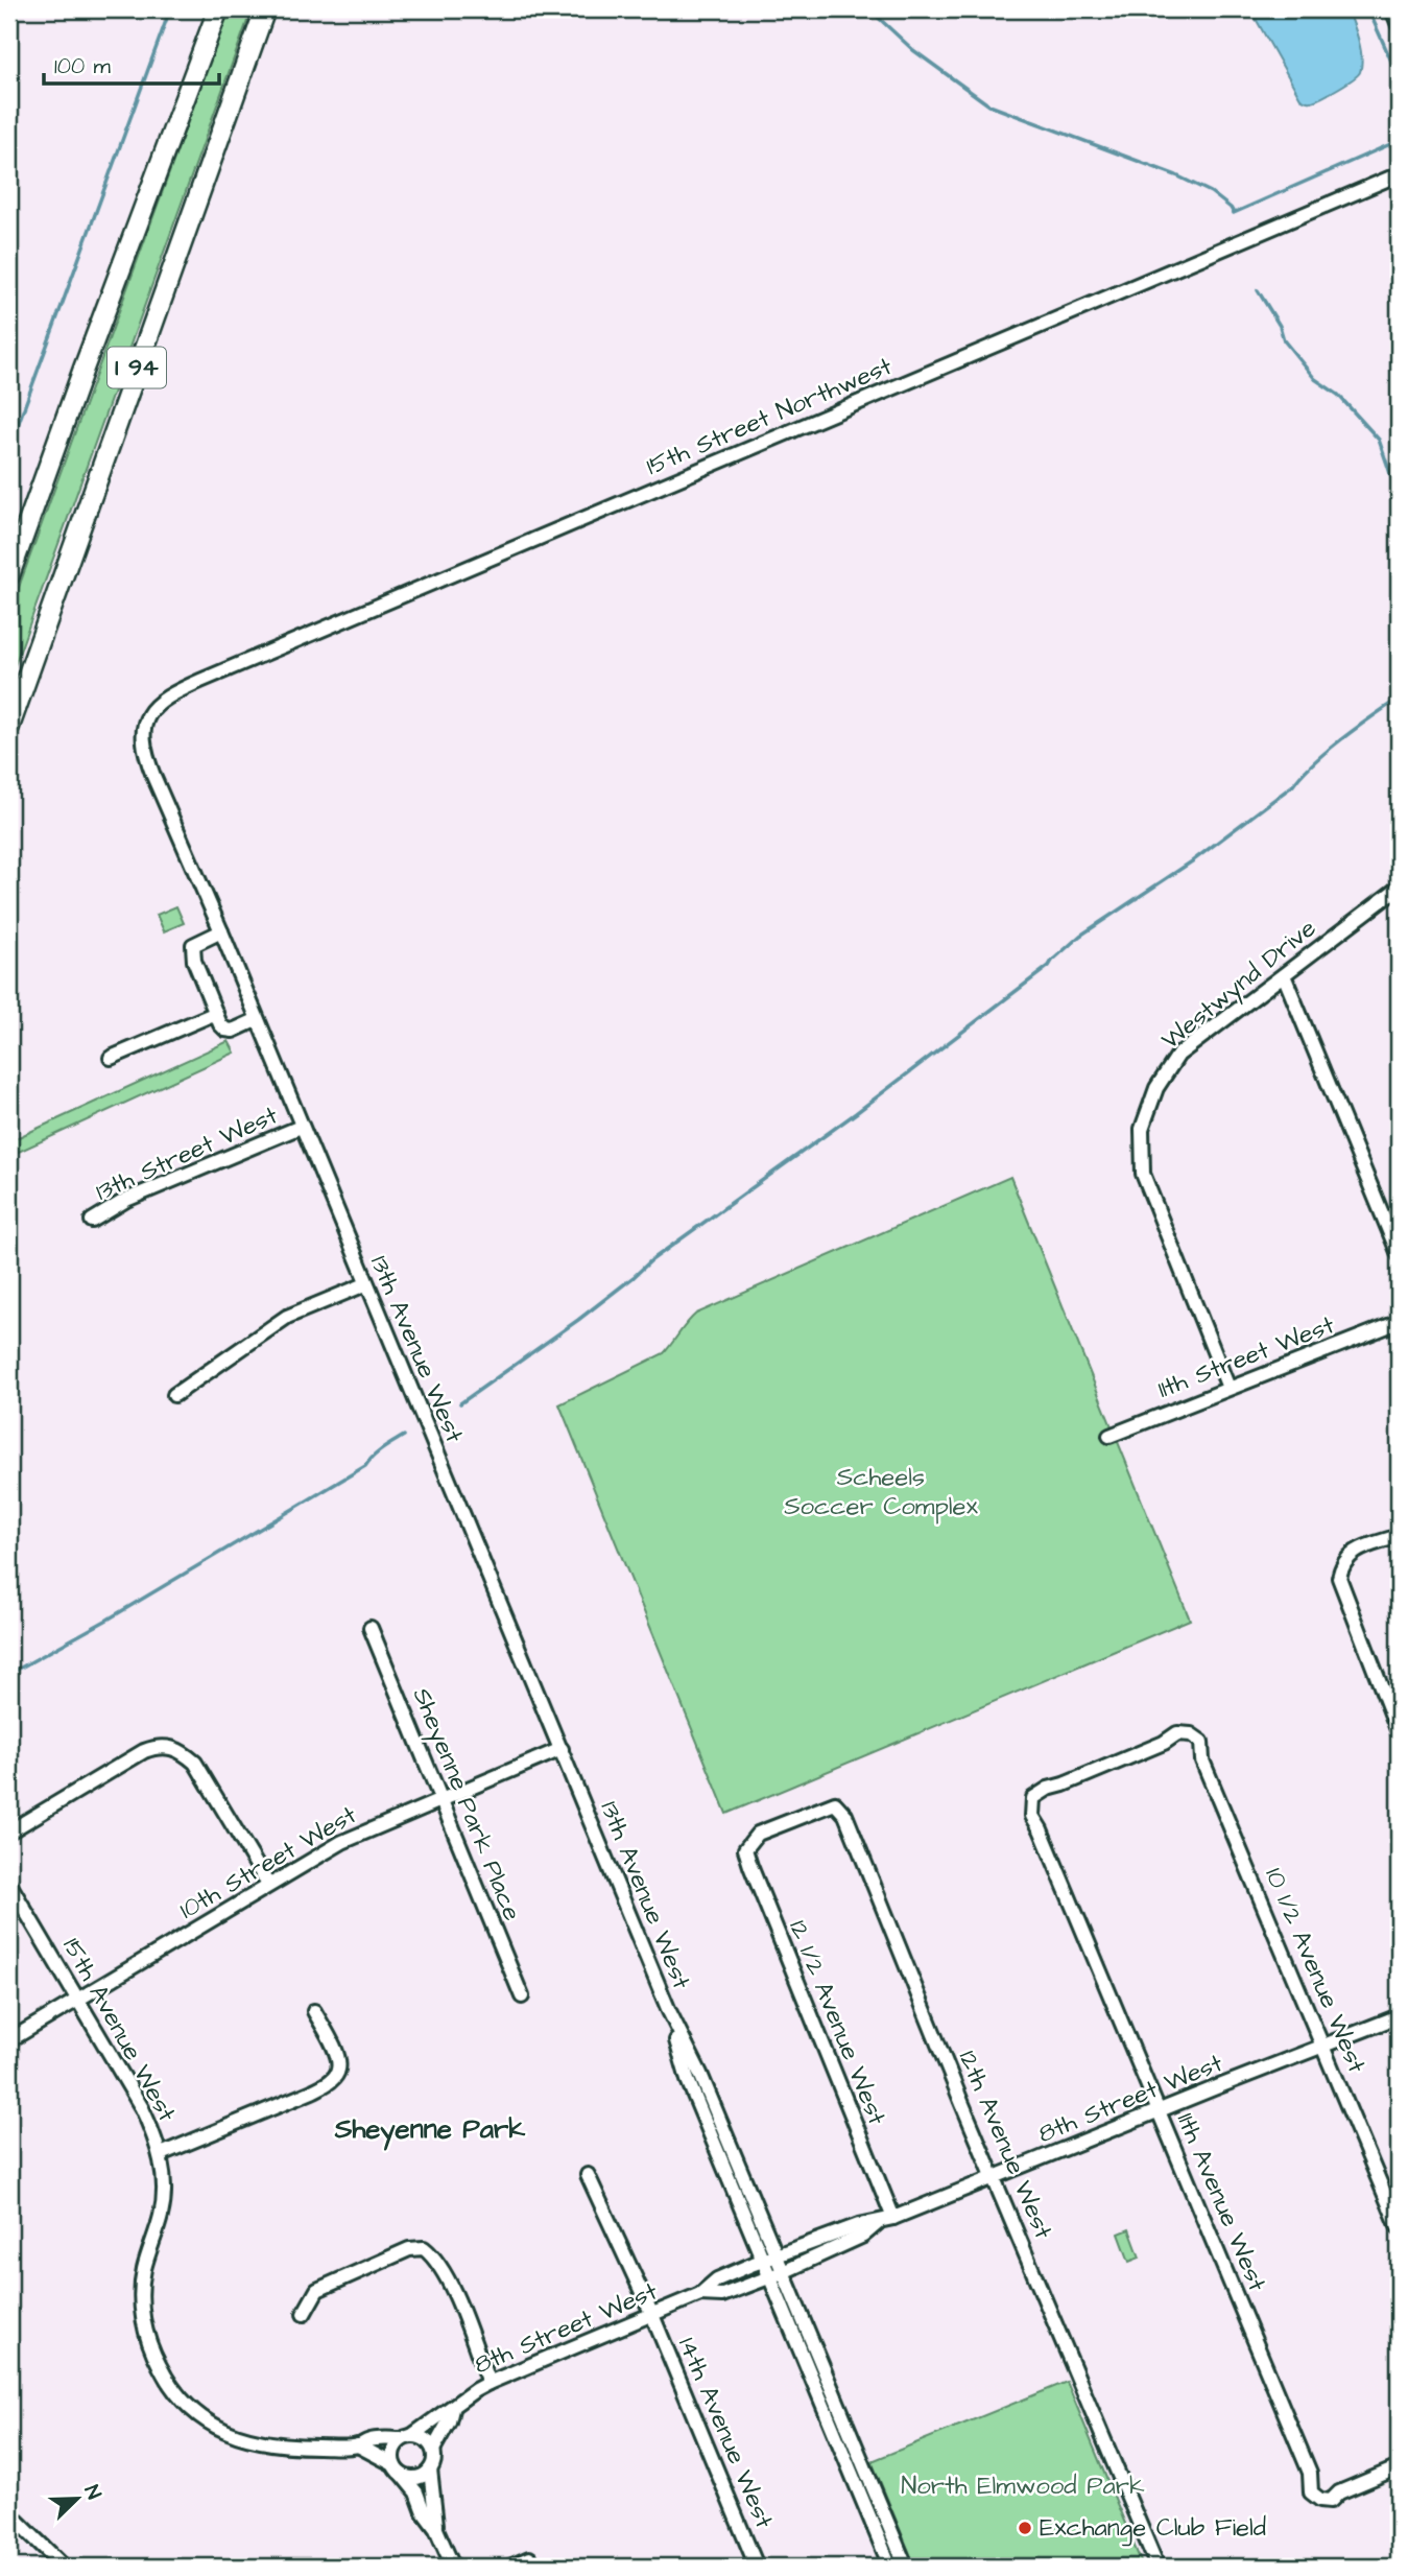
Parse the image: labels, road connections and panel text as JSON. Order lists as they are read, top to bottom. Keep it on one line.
{"streets":{"highway":["I 94"],"street":["15th Street Northwest","Westwynd Drive","13th Street West","13th Avenue West","11th Street West","Sheyenne Park Place","10th Street West","10 1/2 Avenue West","12 1/2 Avenue West","15th Avenue West","8th Street West","12th Avenue West","11th Avenue West","14th Avenue West"]},"crossings":[["15th Street Northwest","13th Avenue West"],["Westwynd Drive","11th Street West"],["13th Street West","13th Avenue West"],["13th Avenue West","10th Street West"],["13th Avenue West","8th Street West"],["Sheyenne Park Place","10th Street West"],["10th Street West","15th Avenue West"],["10 1/2 Avenue West","8th Street West"],["10 1/2 Avenue West","11th Avenue West"],["12 1/2 Avenue West","8th Street West"],["12 1/2 Avenue West","12th Avenue West"],["15th Avenue West","8th Street West"],["8th Street West","12th Avenue West"],["8th Street West","11th Avenue West"],["8th Street West","14th Avenue West"]],"districts":["Sheyenne Park"],"parks":["Scheels Soccer Complex","North Elmwood Park"],"places":["Exchange Club Field"],"scale_bar":"100 m","north":"top right"}
